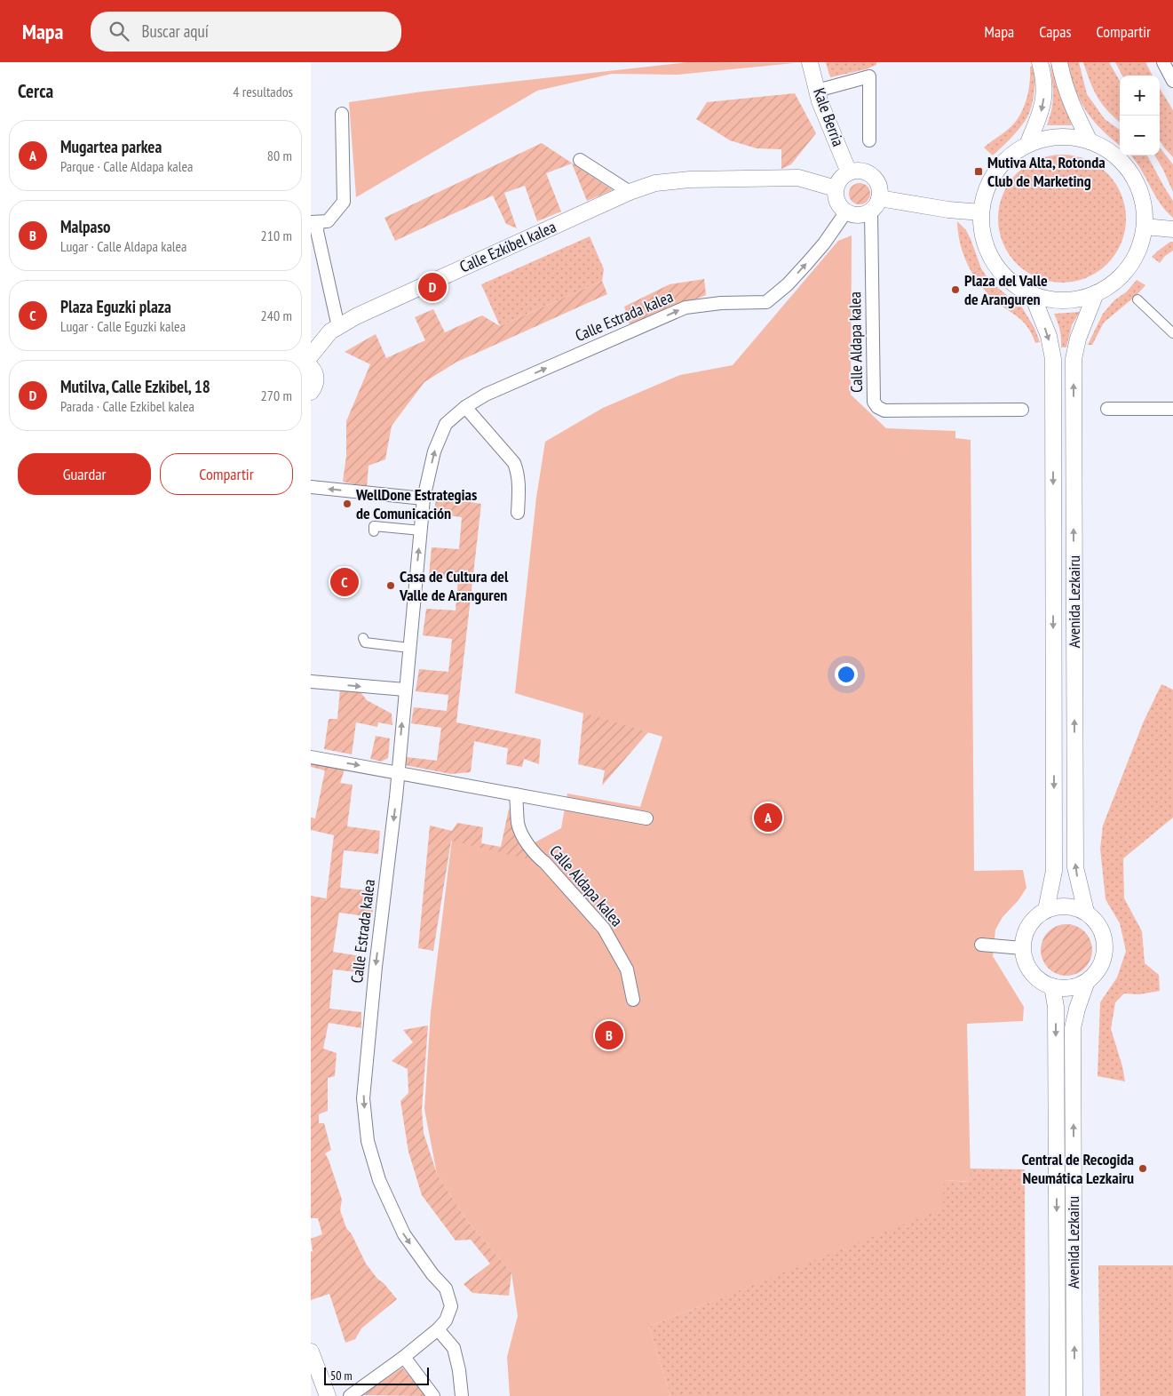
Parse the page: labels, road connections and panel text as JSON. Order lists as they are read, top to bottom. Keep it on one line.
{"streets":{"street":["Kale Berria","Calle Ezkibel kalea","Calle Estrada kalea","Calle Aldapa kalea","Avenida Lezkairu"]},"crossings":[["Kale Berria","Calle Ezkibel kalea"],["Kale Berria","Calle Estrada kalea"],["Kale Berria","Calle Aldapa kalea"],["Calle Ezkibel kalea","Calle Estrada kalea"],["Calle Ezkibel kalea","Calle Aldapa kalea"],["Calle Estrada kalea","Calle Aldapa kalea"]],"places":{"transit":["Mutiva Alta, Rotonda Club de Marketing"],"other":["Plaza del Valle de Aranguren","WellDone Estrategias de Comunicación","Casa de Cultura del Valle de Aranguren","Central de Recogida Neumática Lezkairu"]},"scale_bar":"50 m","page":{"header":"Mapa","search":"Buscar aquí","nav":["Mapa","Capas","Compartir"],"heading":["Cerca","4 resultados"],"map_buttons":["+","−"],"list":[{"mark":"A","name":"Mugartea parkea","note":"Parque · Calle Aldapa kalea","value":"80 m"},{"mark":"B","name":"Malpaso","note":"Lugar · Calle Aldapa kalea","value":"210 m"},{"mark":"C","name":"Plaza Eguzki plaza","note":"Lugar · Calle Eguzki kalea","value":"240 m"},{"mark":"D","name":"Mutilva, Calle Ezkibel, 18","note":"Parada · Calle Ezkibel kalea","value":"270 m"}],"pins":["D","C","A","B"],"buttons":["Guardar","Compartir"],"scale":"50 m"}}
